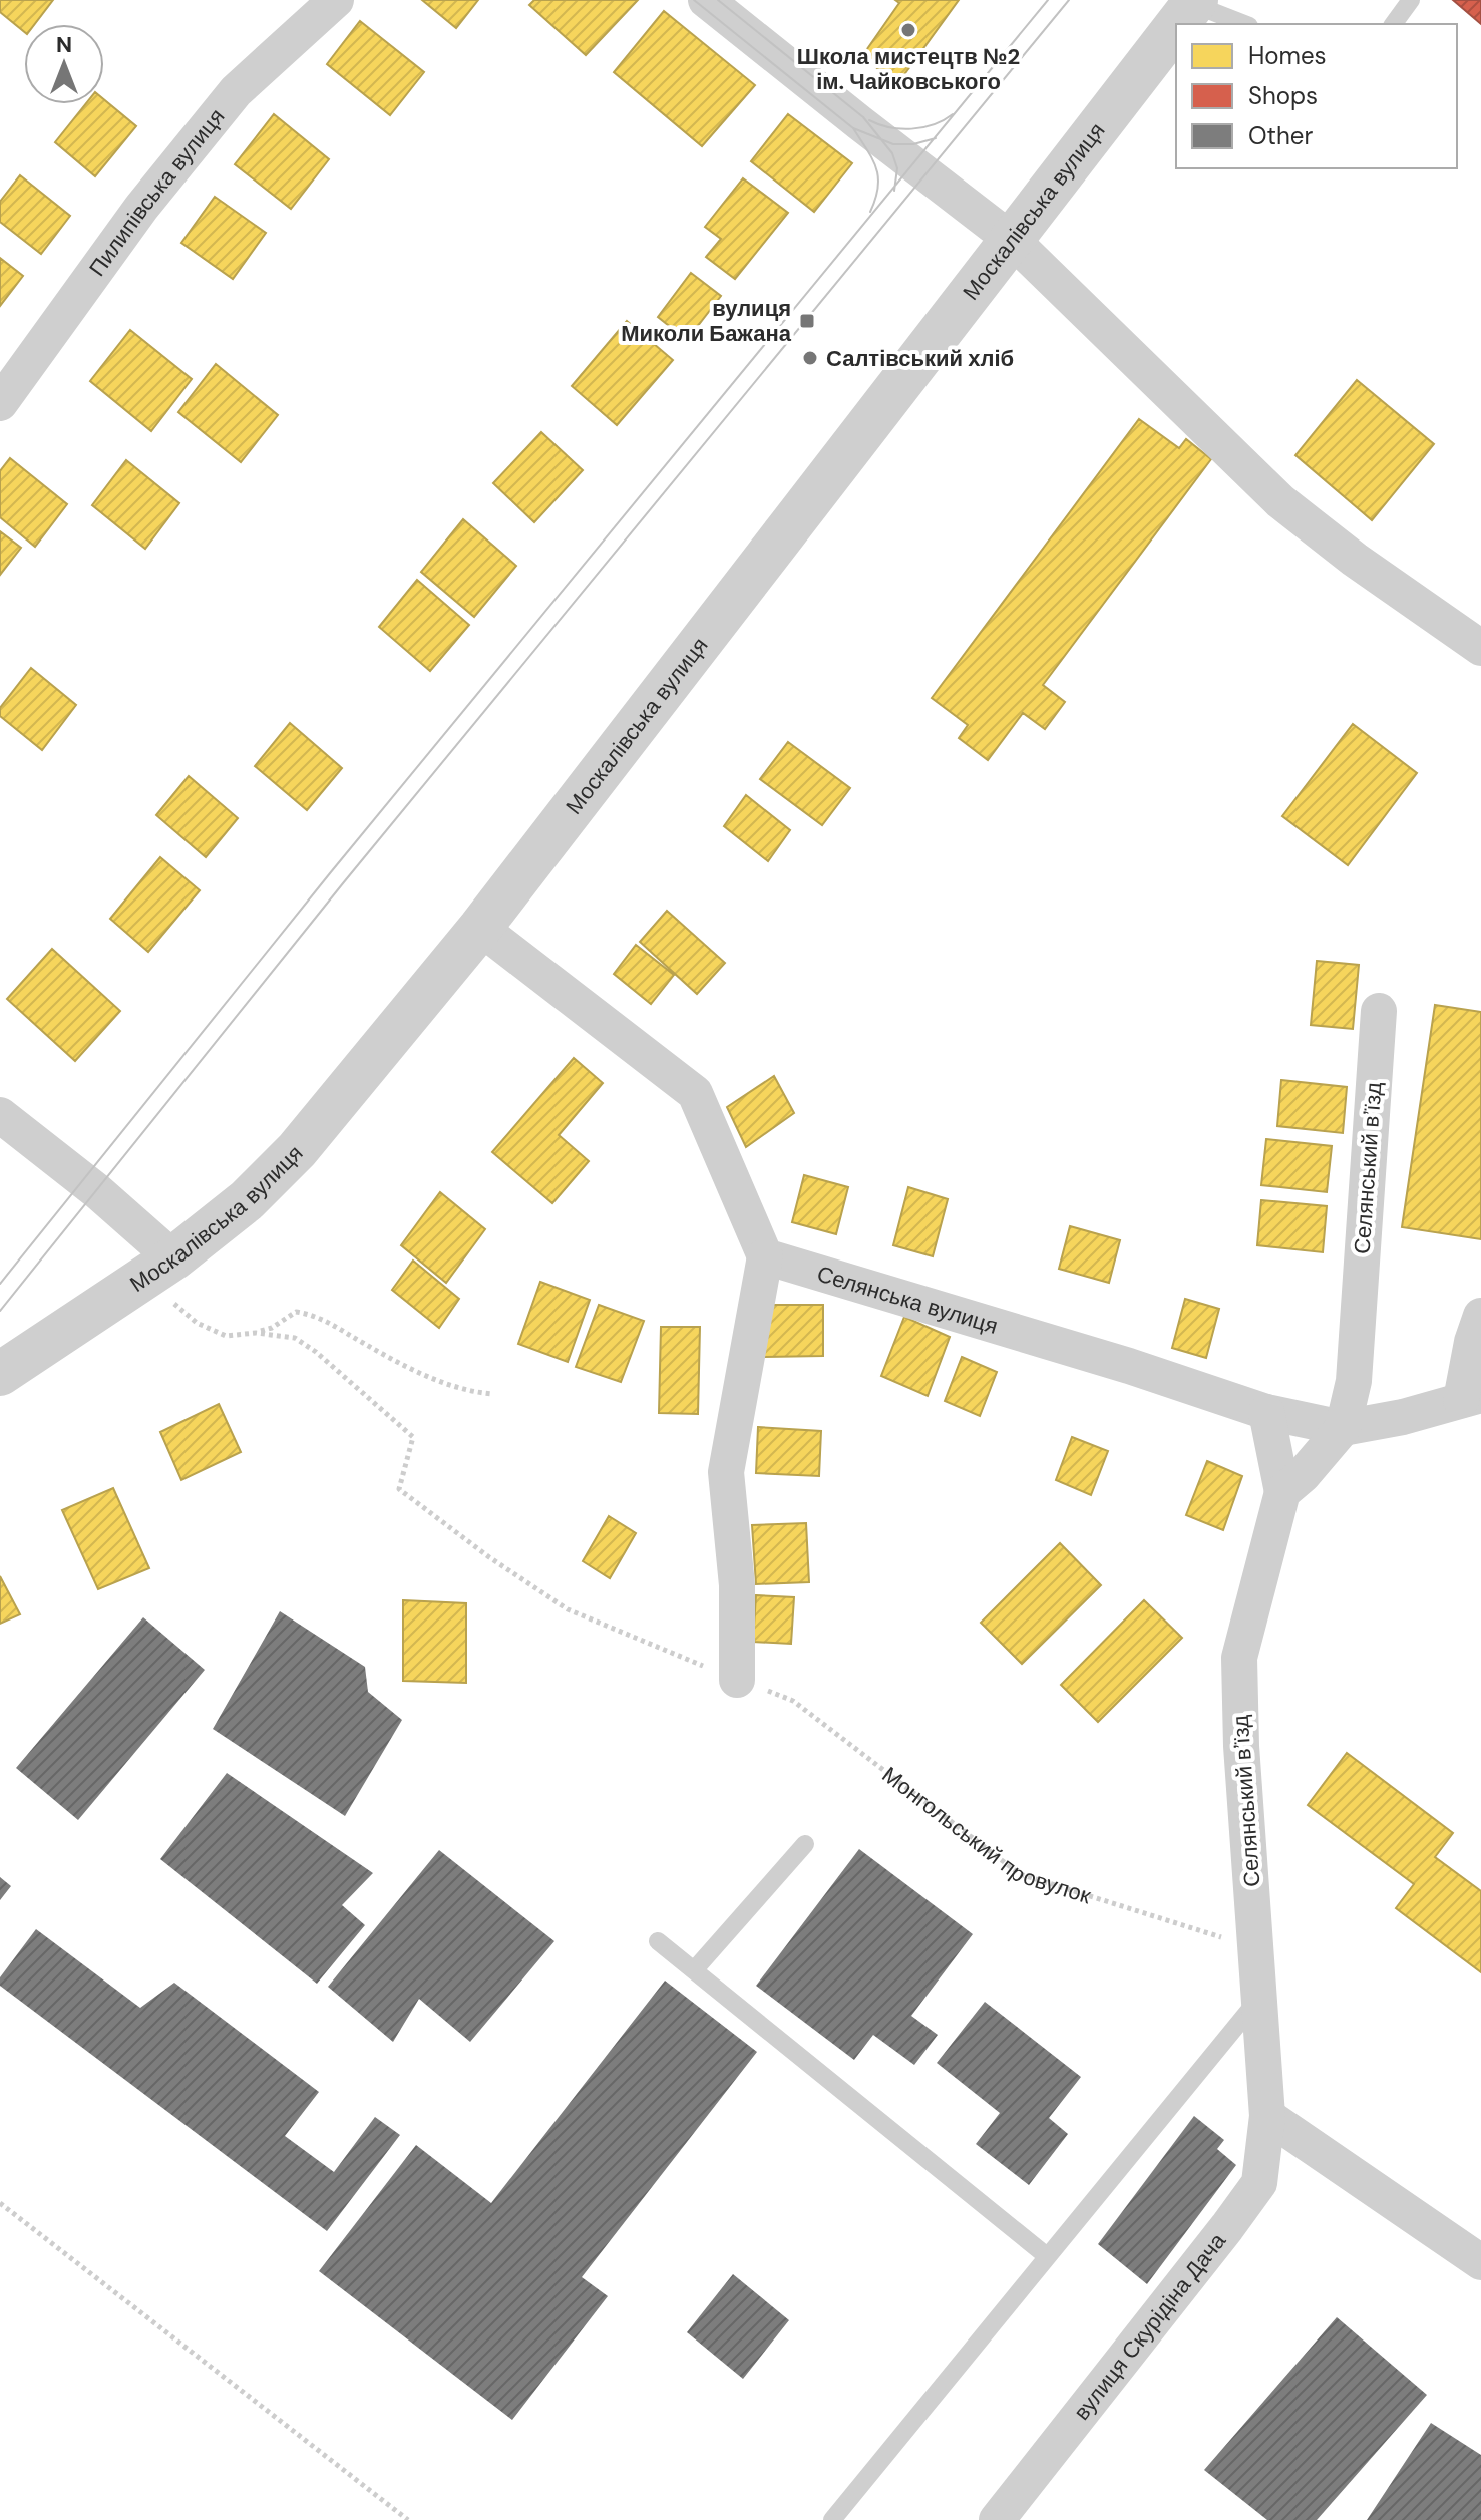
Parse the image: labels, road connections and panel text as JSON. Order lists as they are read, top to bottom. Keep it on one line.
{"streets":{"street":["Пилипівська вулиця","Москалівська вулиця","Селянський вʼїзд","Селянська вулиця","вулиця Скурідіна Дача"],"path":["Монгольський провулок"]},"crossings":[["Селянський вʼїзд","Селянська вулиця"],["Селянський вʼїзд","Монгольський провулок"],["Селянський вʼїзд","вулиця Скурідіна Дача"]],"places":{"other":["Школа мистецтв №2 ім. Чайковського","Салтівський хліб"],"transit":["вулиця Миколи Бажана"]},"legend":["Homes","Shops","Other"],"north":"top"}
